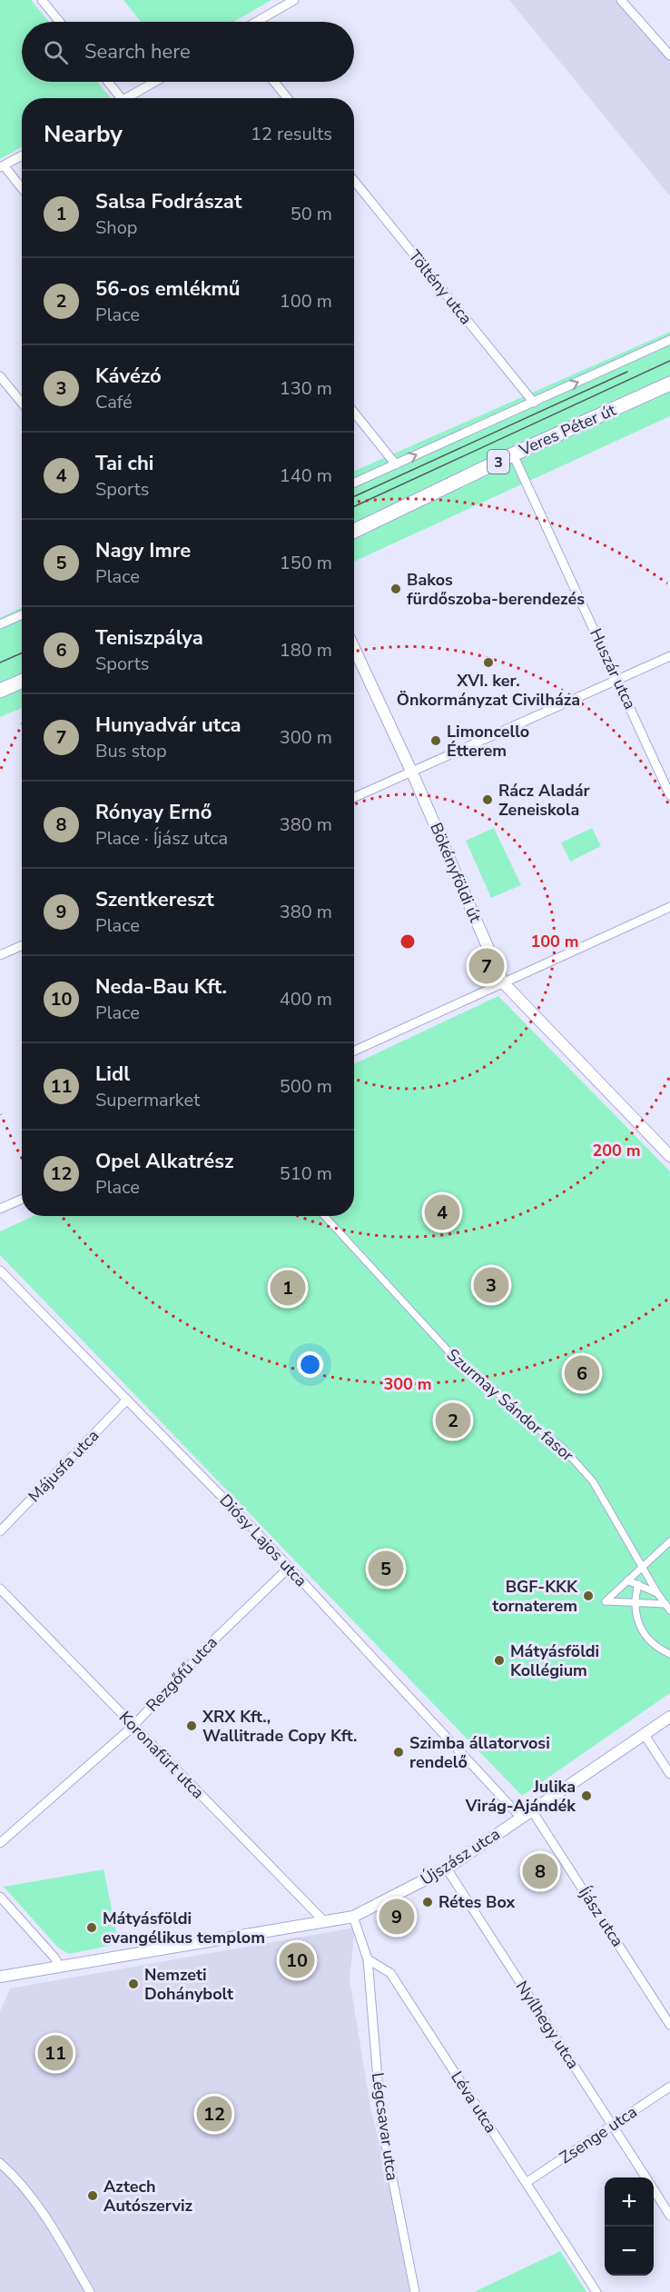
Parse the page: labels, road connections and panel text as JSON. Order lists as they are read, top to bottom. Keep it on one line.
{"streets":{"main road":["Veres Péter út","3"],"street":["Töltény utca","Huszár utca","Bökényföldi út","Szurmay Sándor fasor","Májusfa utca","Diósy Lajos utca","Rezgőfű utca","Koronafürt utca","Újszász utca","Íjász utca","Nyílhegy utca","Léva utca","Légcsavar utca","Zsenge utca"]},"crossings":[["Veres Péter út","Huszár utca"],["Májusfa utca","Diósy Lajos utca"],["Diósy Lajos utca","Rezgőfű utca"],["Diósy Lajos utca","Újszász utca"],["Rezgőfű utca","Koronafürt utca"],["Koronafürt utca","Újszász utca"],["Újszász utca","Íjász utca"],["Újszász utca","Nyílhegy utca"],["Nyílhegy utca","Zsenge utca"],["Léva utca","Légcsavar utca"],["Léva utca","Zsenge utca"]],"places":["Bakos fürdőszoba-berendezés","XVI. ker. Önkormányzat Civilháza","Limoncello Étterem","Rácz Aladár Zeneiskola","BGF-KKK tornaterem","Mátyásföldi Kollégium","XRX Kft., Wallitrade Copy Kft.","Szimba állatorvosi rendelő","Julika Virág-Ajándék","Rétes Box","Mátyásföldi evangélikus templom","Nemzeti Dohánybolt","Aztech Autószerviz"],"page":{"search":"Search here","heading":["Nearby","12 results"],"list":[{"mark":"1","name":"Salsa Fodrászat","note":"Shop","value":"50 m"},{"mark":"2","name":"56-os emlékmű","note":"Place","value":"100 m"},{"mark":"3","name":"Kávézó","note":"Café","value":"130 m"},{"mark":"4","name":"Tai chi","note":"Sports","value":"140 m"},{"mark":"5","name":"Nagy Imre","note":"Place","value":"150 m"},{"mark":"6","name":"Teniszpálya","note":"Sports","value":"180 m"},{"mark":"7","name":"Hunyadvár utca","note":"Bus stop","value":"300 m"},{"mark":"8","name":"Rónyay Ernő","note":"Place · Íjász utca","value":"380 m"},{"mark":"9","name":"Szentkereszt","note":"Place","value":"380 m"},{"mark":"10","name":"Neda-Bau Kft.","note":"Place","value":"400 m"},{"mark":"11","name":"Lidl","note":"Supermarket","value":"500 m"},{"mark":"12","name":"Opel Alkatrész","note":"Place","value":"510 m"}],"pins":["7","4","3","1","6","2","5","8","9","10","11","12"],"map_buttons":["+","−"]},"rings":["100 m","200 m","300 m"]}
